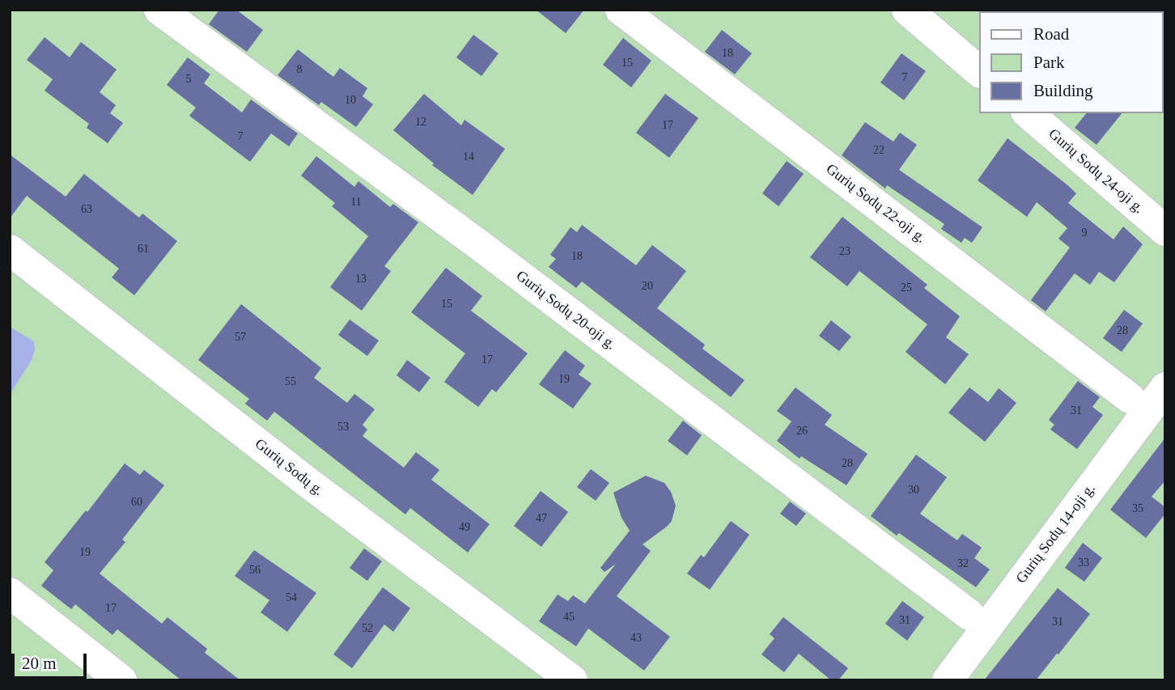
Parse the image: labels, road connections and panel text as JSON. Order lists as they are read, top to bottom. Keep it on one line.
{"streets":{"street":["Gurių Sodų 24-oji g.","Gurių Sodų 22-oji g.","Gurių Sodų 20-oji g.","Gurių Sodų g.","Gurių Sodų 14-oji g."]},"house_numbers":["18","15","8","7","5","10","12","17","7","22","14","11","63","9","61","23","18","13","20","25","15","28","57","17","19","55","31","53","26","28","30","60","35","47","49","19","33","32","56","54","17","45","31","31","52","43"],"legend":["Road","Park","Building"],"scale_bar":"20 m"}
